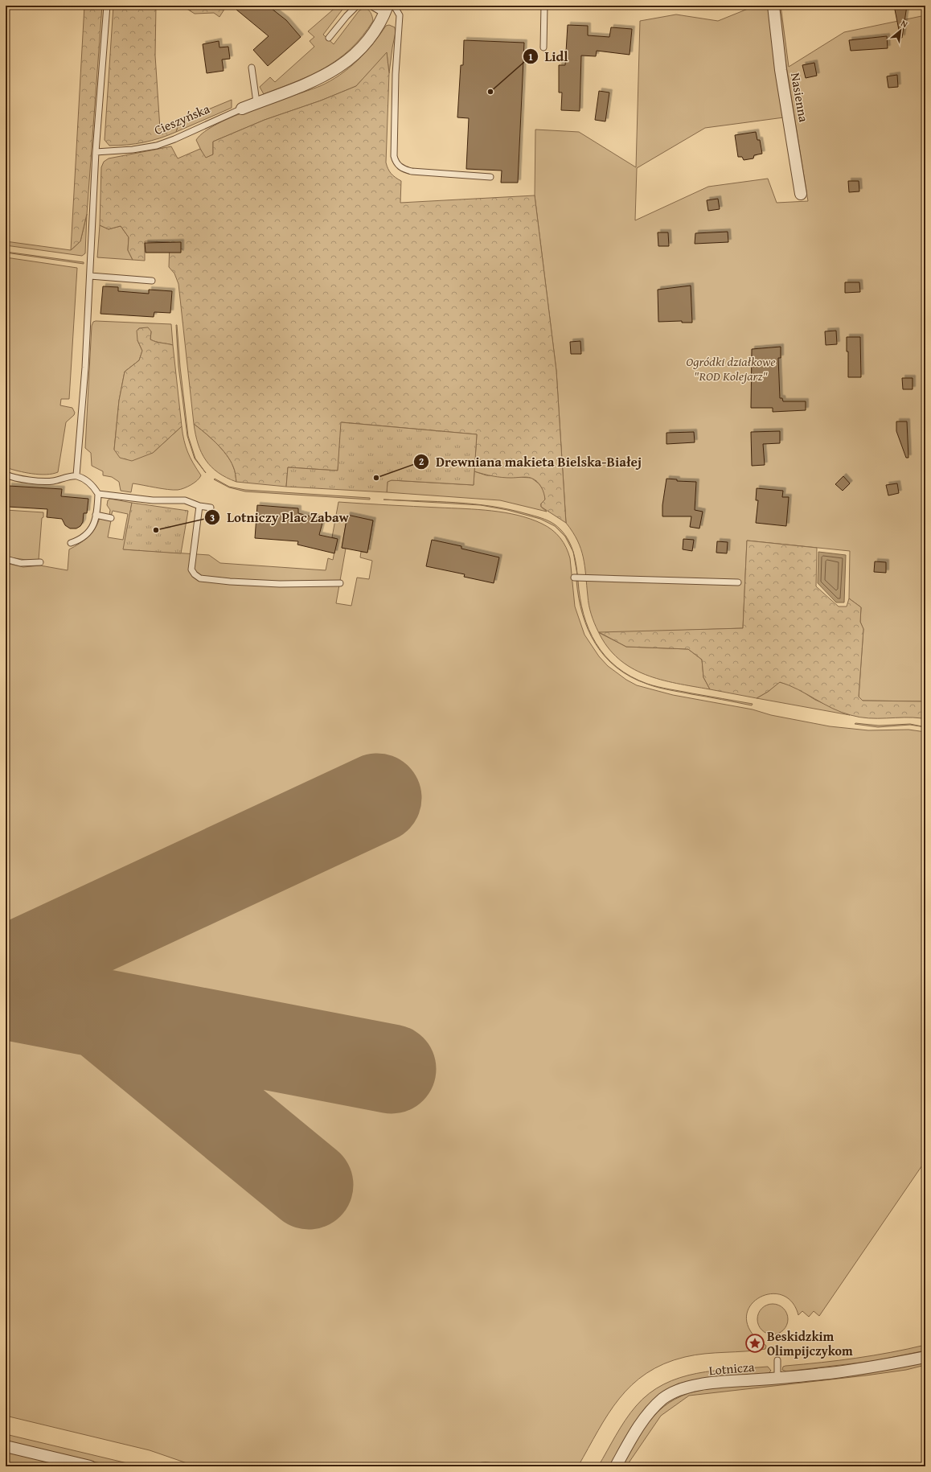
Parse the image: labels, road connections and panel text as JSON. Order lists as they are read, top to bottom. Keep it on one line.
{"streets":{"street":["Nasienna","Cieszyńska","Lotnicza"]},"parks":["Ogródki działkowe \"ROD Kolejarz\""],"places":{"other":["Lidl","Drewniana makieta Bielska-Białej","Lotniczy Plac Zabaw"],"place":["Beskidzkim Olimpijczykom"]},"north":"top right"}
